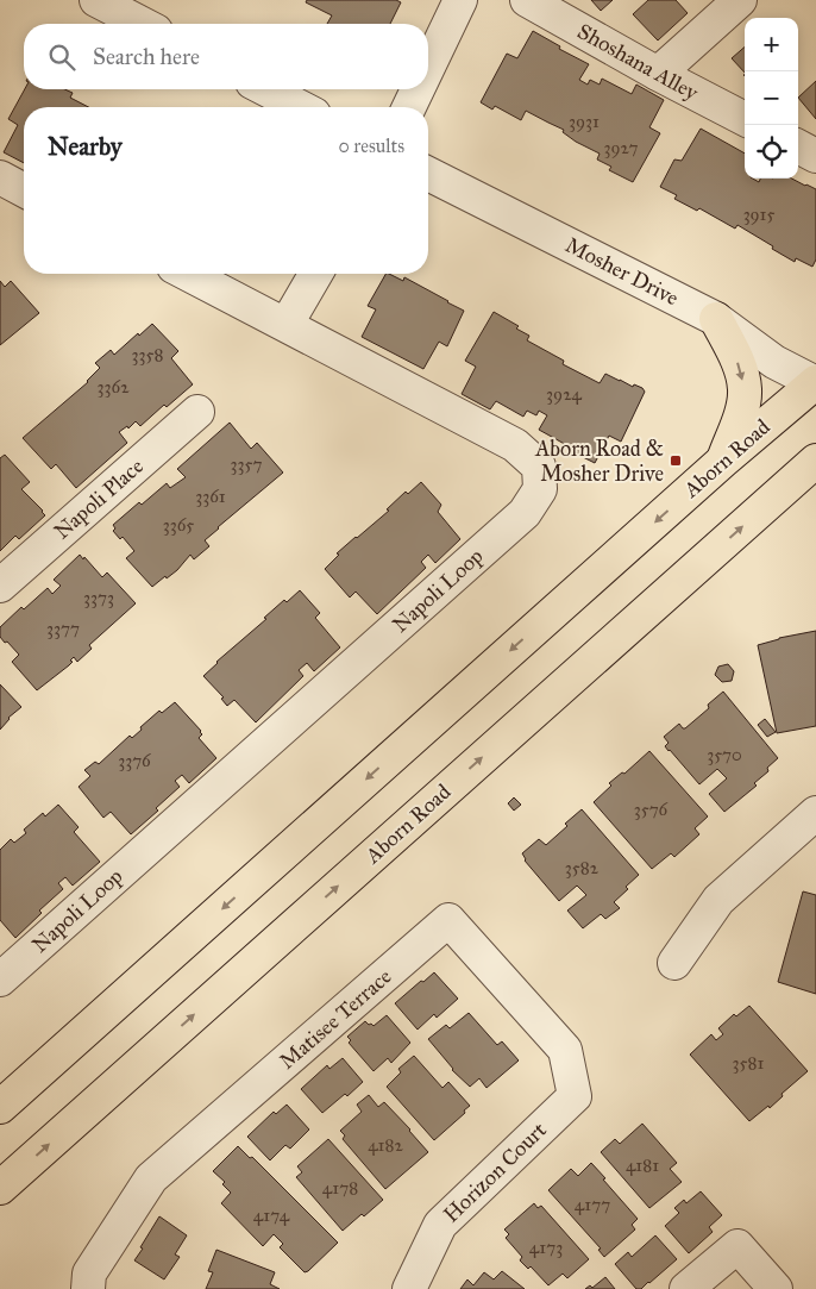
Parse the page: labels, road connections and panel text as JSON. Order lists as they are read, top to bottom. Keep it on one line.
{"streets":{"main road":["Aborn Road"],"street":["Shoshana Alley","Mosher Drive","Napoli Place","Napoli Loop","Matisee Terrace","Horizon Court"]},"crossings":[["Mosher Drive","Aborn Road"],["Matisee Terrace","Horizon Court"]],"places":{"transit":["Aborn Road & Mosher Drive"]},"house_numbers":["3931","3927","3915","3358","3362","3924","3357","3361","3365","3373","3377","3570","3376","3576","3582","3581","4182","4181","4178","4177","4174","4173"],"page":{"map_buttons":["+","−"],"search":"Search here","heading":["Nearby","0 results"]}}
